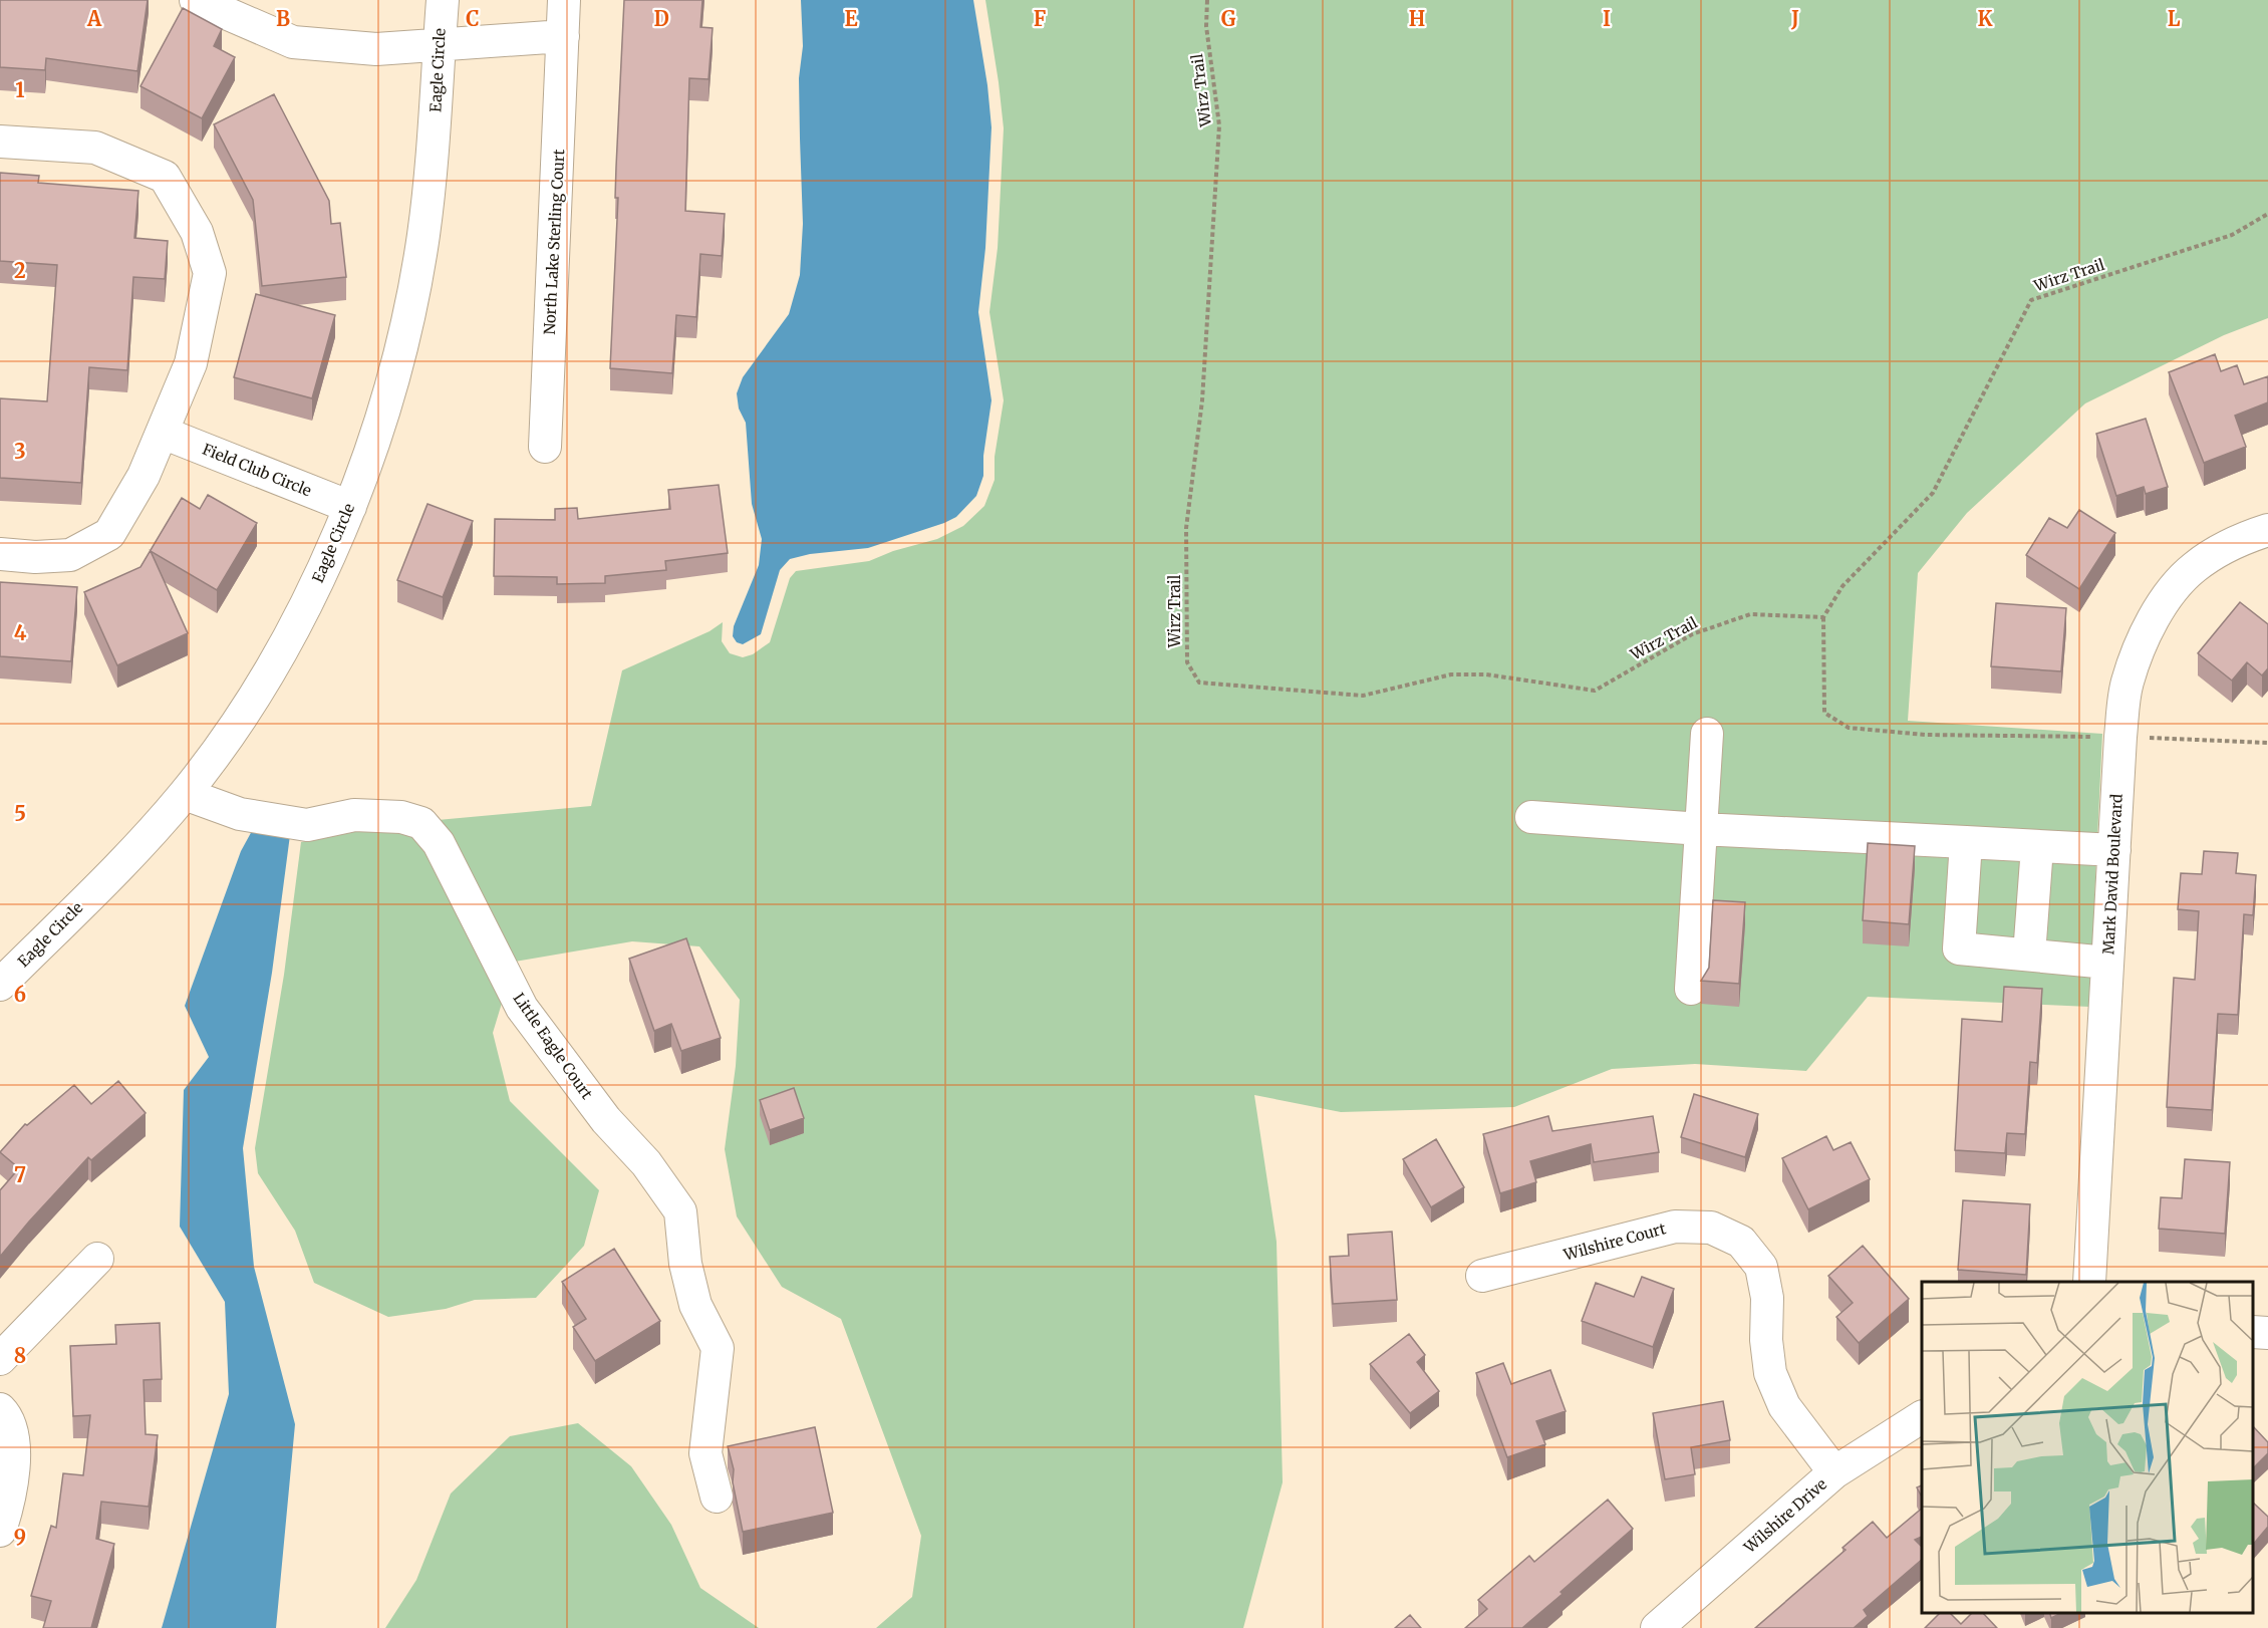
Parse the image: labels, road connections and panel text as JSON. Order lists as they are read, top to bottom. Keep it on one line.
{"streets":{"street":["Eagle Circle","North Lake Sterling Court","Field Club Circle","Mark David Boulevard","Little Eagle Court","Wilshire Court","Wilshire Drive"],"path":["Wirz Trail"]},"crossings":[["Eagle Circle","Field Club Circle"],["Eagle Circle","Little Eagle Court"],["Wilshire Court","Wilshire Drive"]],"grid":{"columns":["A","B","C","D","E","F","G","H","I","J","K","L"],"rows":["1","2","3","4","5","6","7","8","9"]}}
